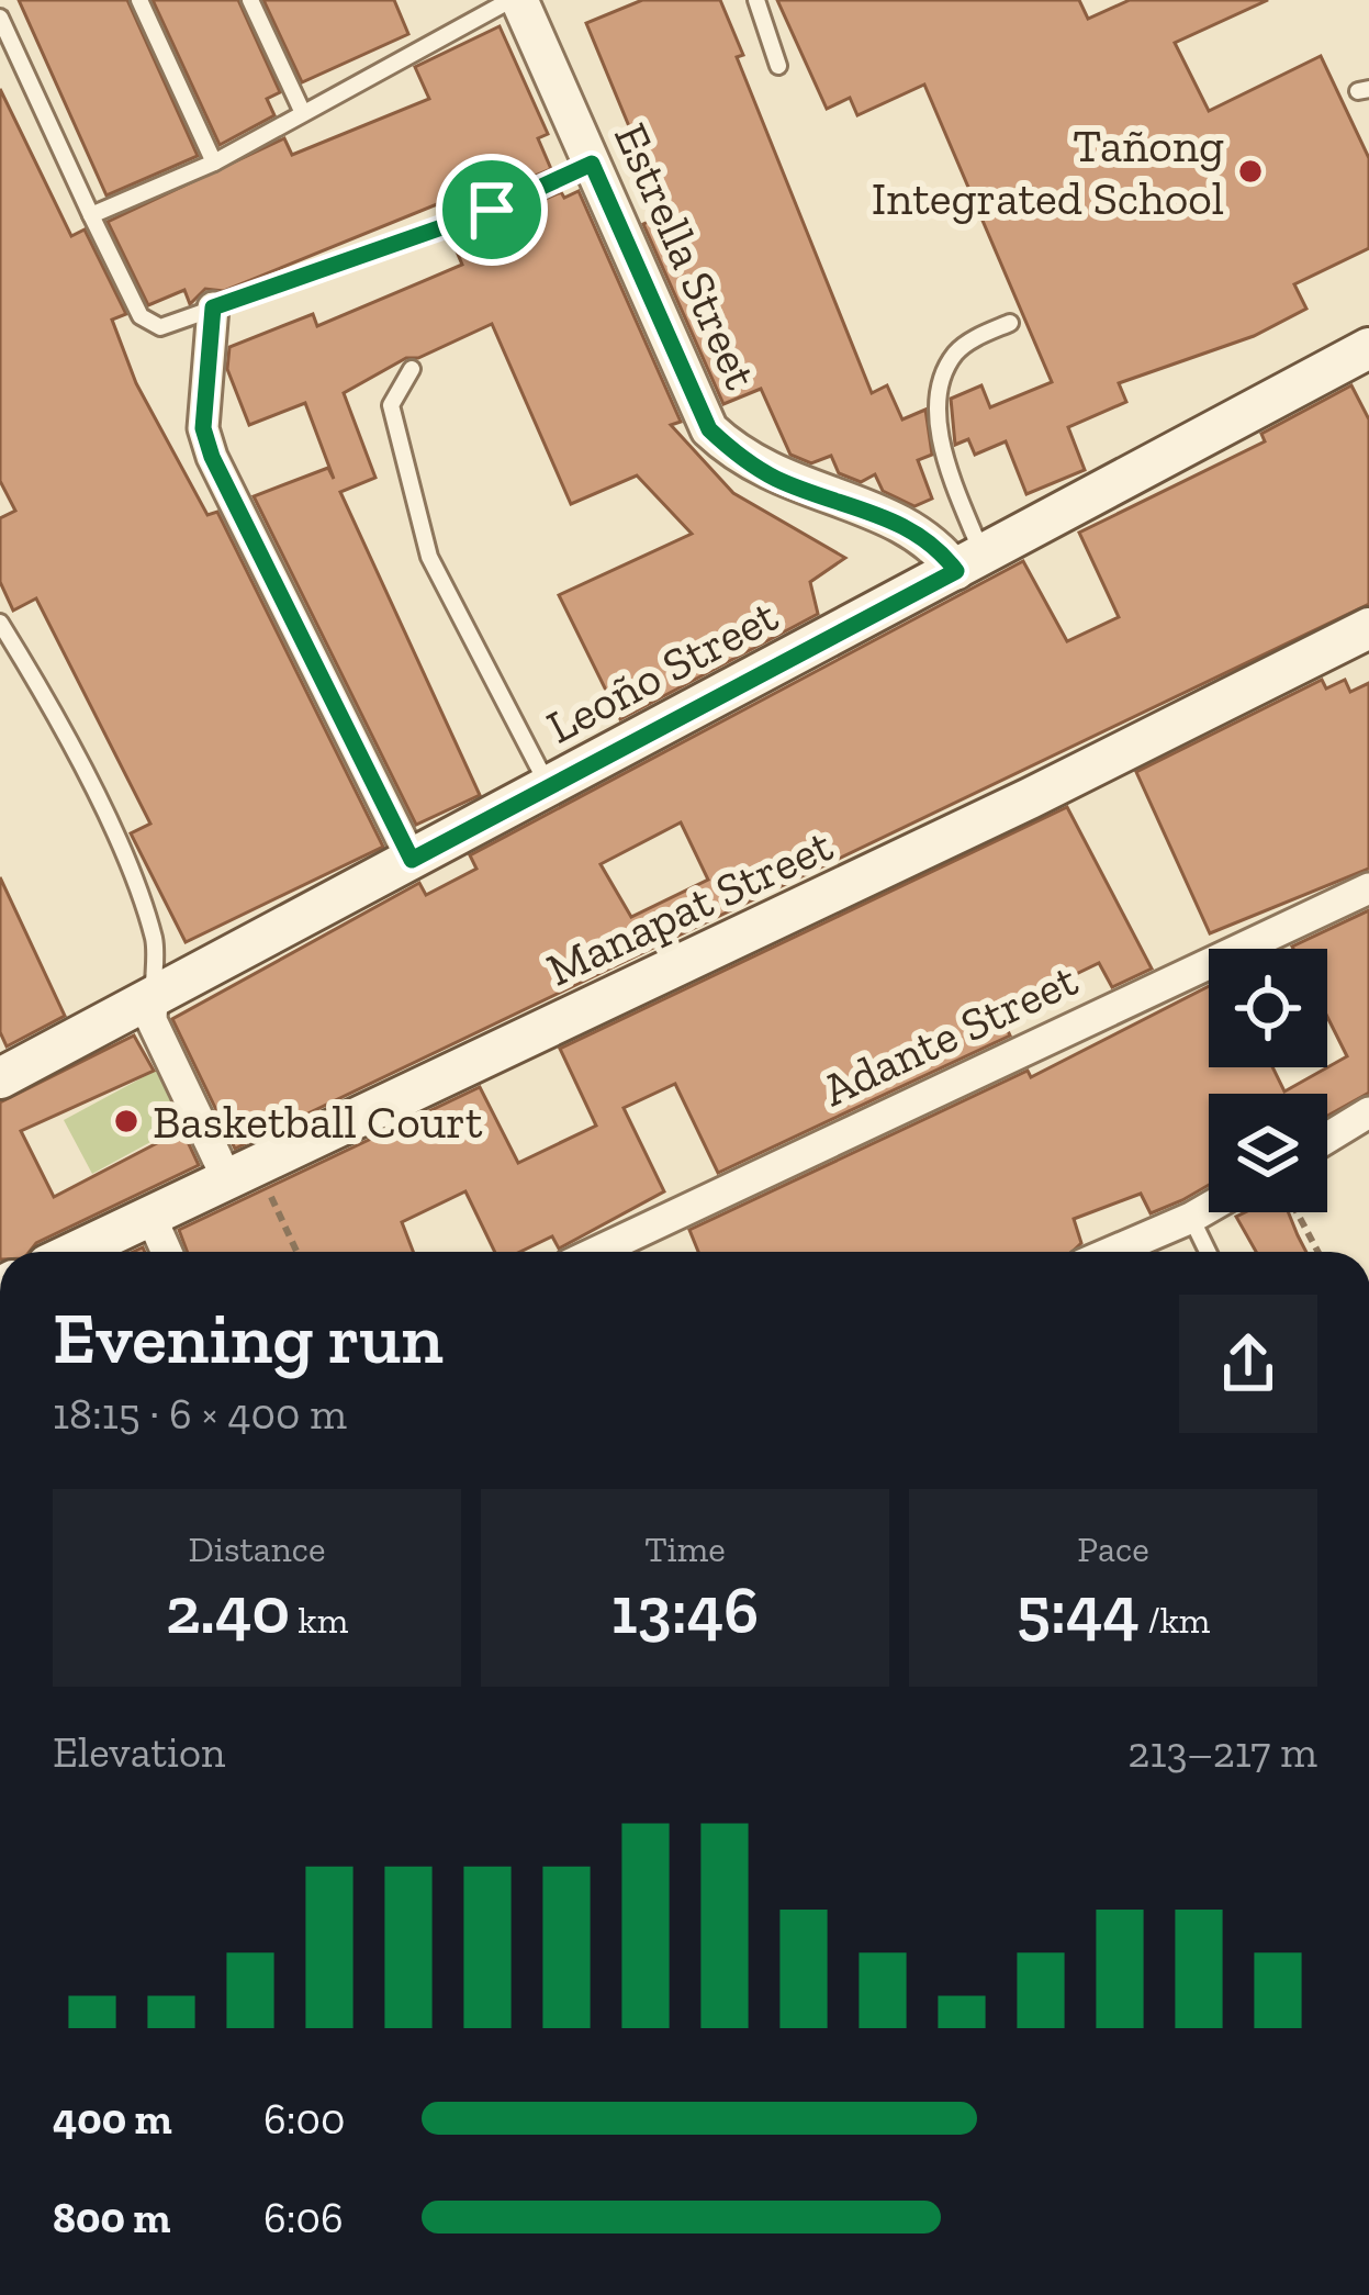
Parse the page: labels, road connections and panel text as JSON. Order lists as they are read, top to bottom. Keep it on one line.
{"streets":{"main road":["Leoño Street","Manapat Street"],"street":["Estrella Street","Adante Street"]},"crossings":[["Estrella Street","Leoño Street"]],"places":["Tañong Integrated School","Basketball Court"],"page":{"heading":["Evening run","18:15 · 6 × 400 m"],"stats":[["Distance","2.40 km"],["Time","13:46"],["Pace","5:44 /km"]],"chart":["Elevation","213–217 m"],"list":[{"name":"400 m","note":"6:00"},{"name":"800 m","note":"6:06"}]}}
